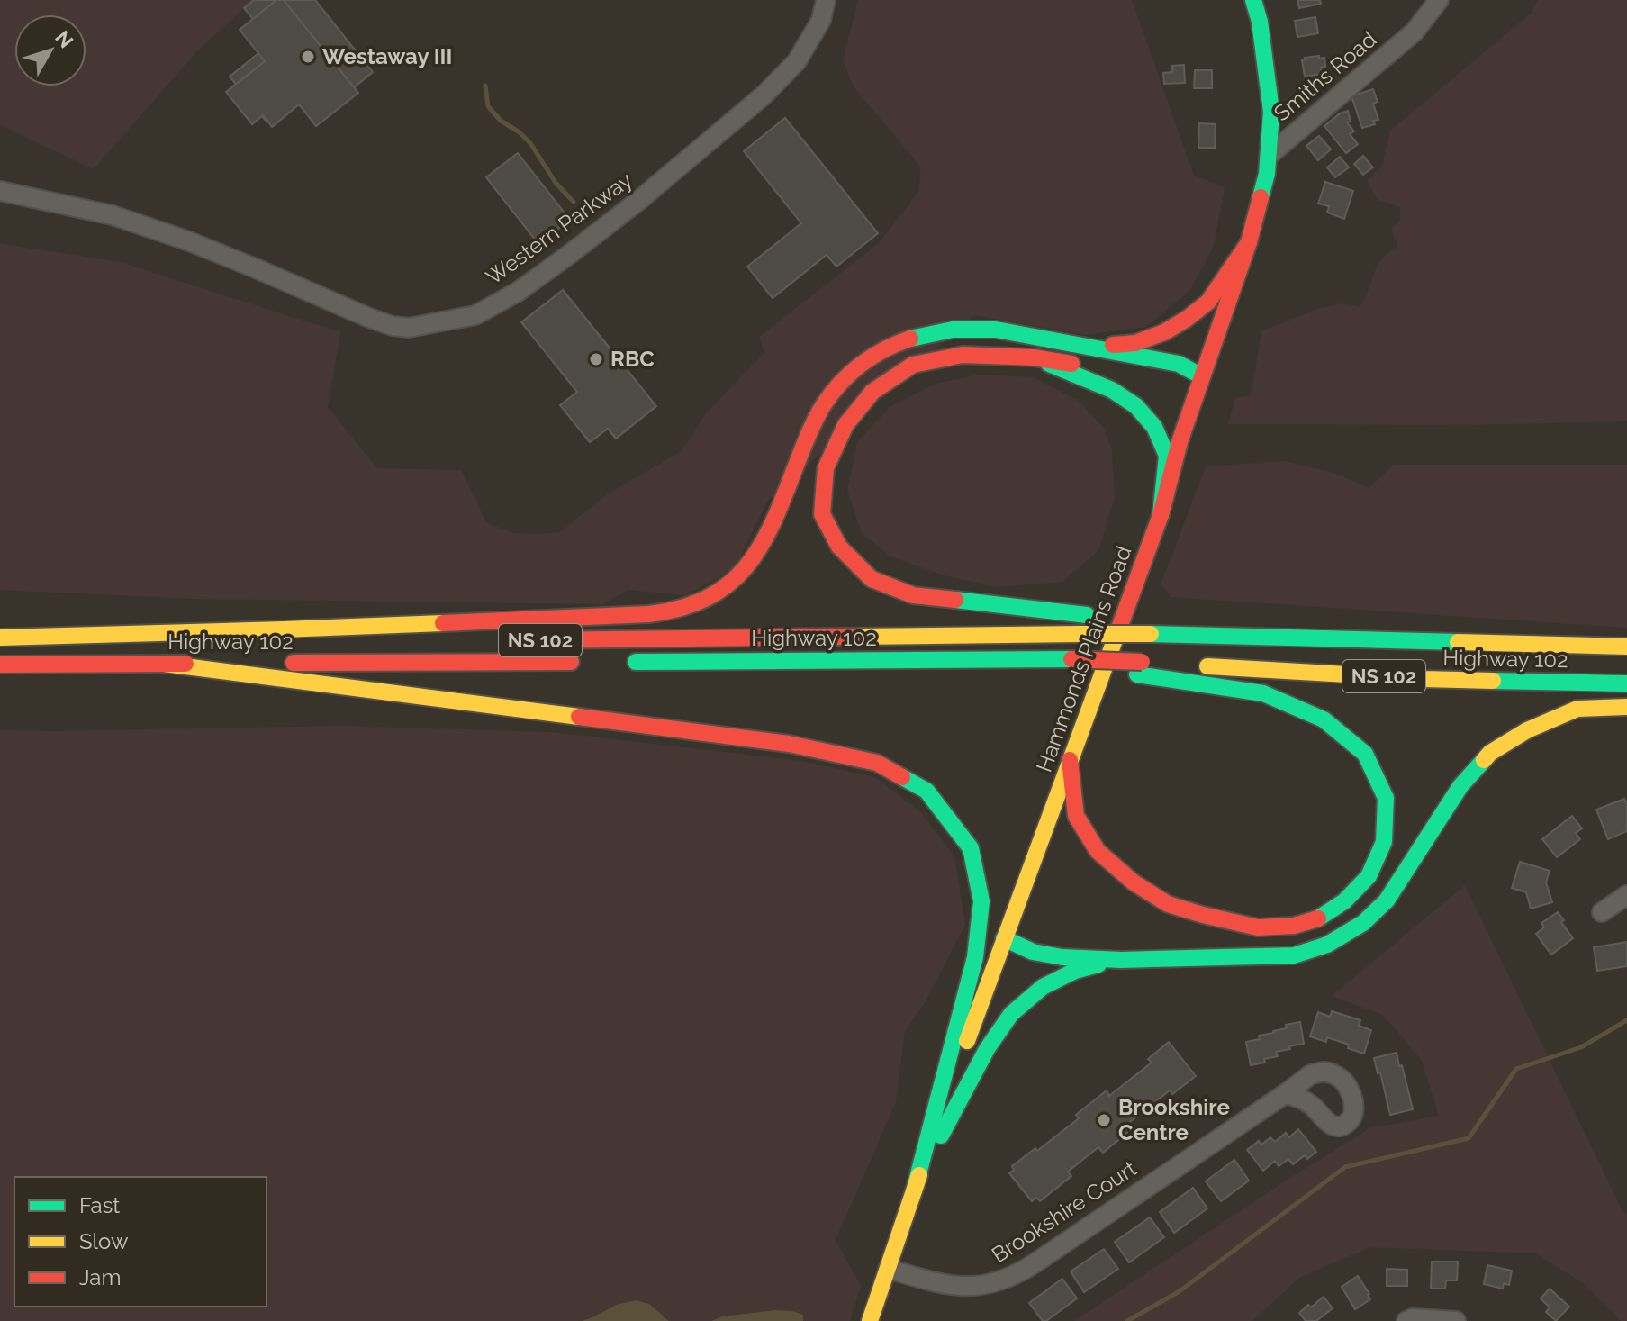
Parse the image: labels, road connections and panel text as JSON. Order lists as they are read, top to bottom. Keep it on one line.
{"streets":{"main road":["Highway 102","NS 102","Hammonds Plains Road"],"street":["Smiths Road","Western Parkway","Brookshire Court"]},"crossings":[["Smiths Road","Hammonds Plains Road"],["Hammonds Plains Road","Brookshire Court"]],"places":["Westaway III","RBC","Brookshire Centre"],"legend":["Fast","Slow","Jam"],"north":"top right"}
